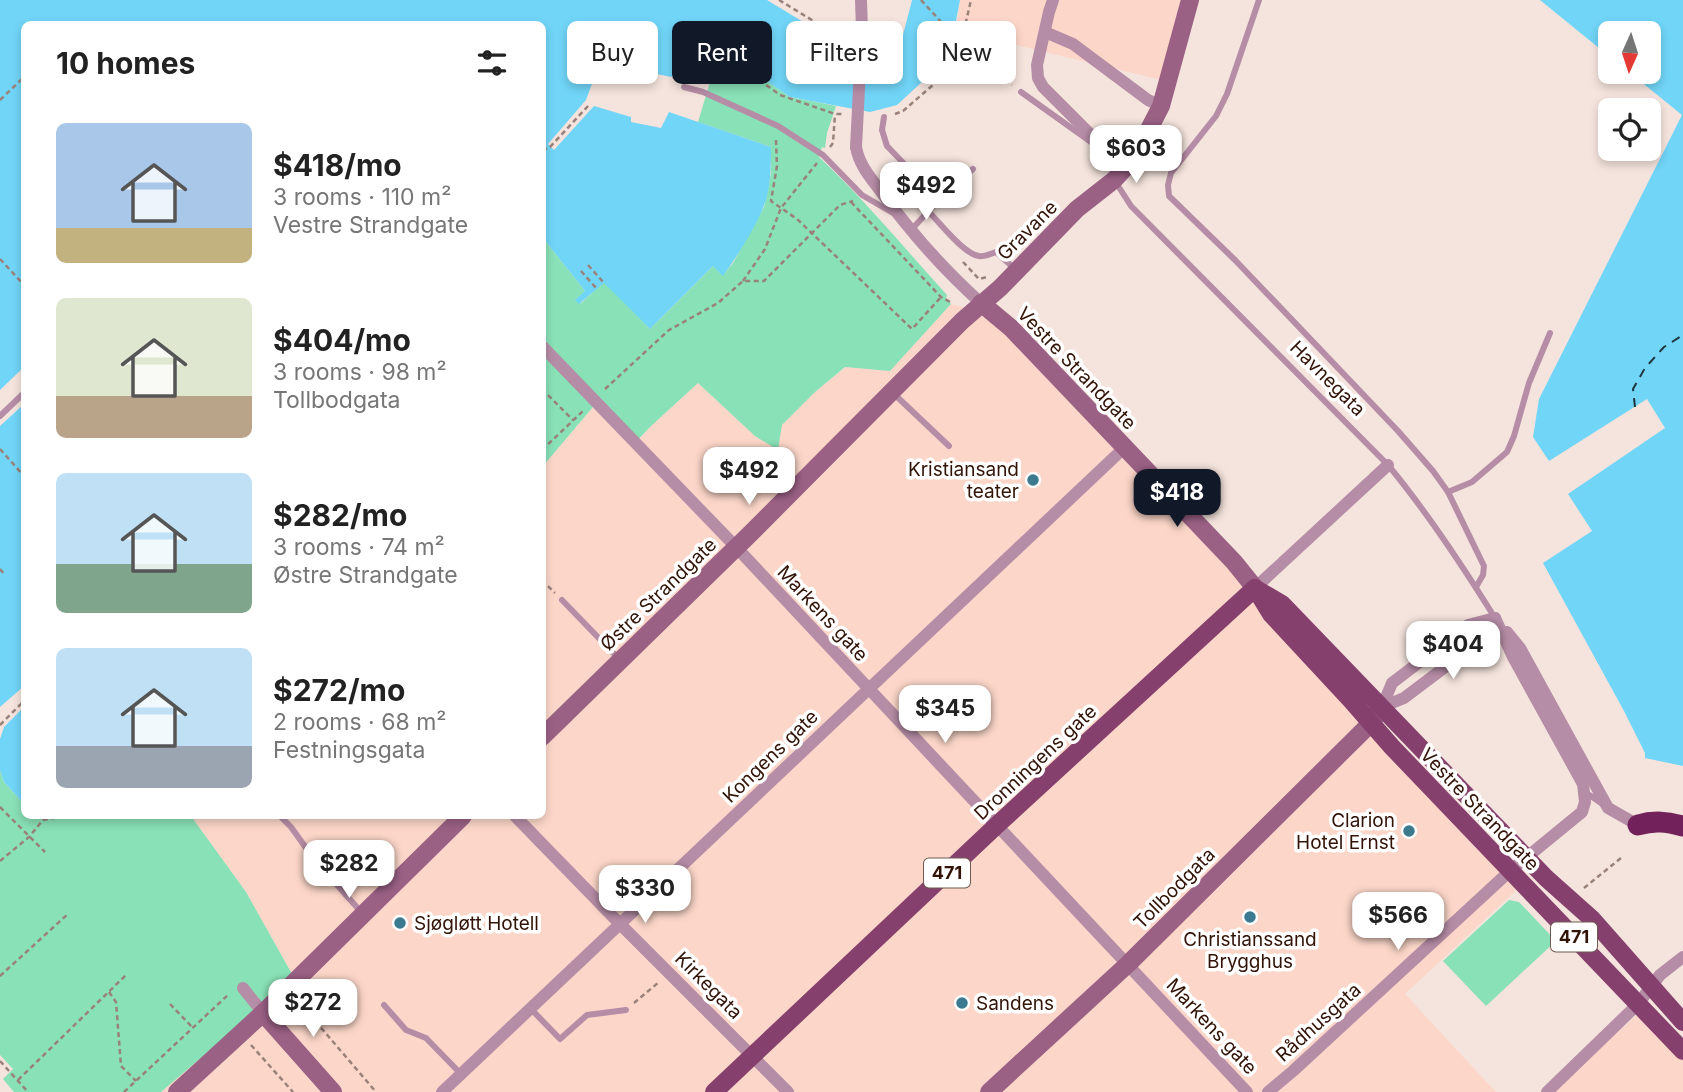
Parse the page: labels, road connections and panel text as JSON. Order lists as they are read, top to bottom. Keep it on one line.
{"streets":{"main road":["Vestre Strandgate","Dronningens gate","471"],"street":["Gravane","Havnegata","Østre Strandgate","Markens gate","Kongens gate","Tollbodgata","Kirkegata","Rådhusgata"]},"crossings":[["Gravane","Vestre Strandgate"],["Gravane","Havnegata"],["Gravane","Østre Strandgate"],["Vestre Strandgate","Østre Strandgate"],["Vestre Strandgate","Kongens gate"],["Vestre Strandgate","Dronningens gate"],["Vestre Strandgate","Tollbodgata"],["Vestre Strandgate","Rådhusgata"],["Havnegata","Dronningens gate"],["Havnegata","Tollbodgata"],["Havnegata","Rådhusgata"],["Østre Strandgate","Markens gate"],["Markens gate","Kongens gate"],["Markens gate","Dronningens gate"],["Markens gate","Tollbodgata"],["Kongens gate","Kirkegata"],["Dronningens gate","Kirkegata"]],"places":["Kristiansand teater","Clarion Hotel Ernst","Christianssand Brygghus","Sjøgløtt Hotell","Sandens"],"north":"bottom","page":{"chip":["Buy","Rent","Filters","New"],"heading":"10 homes","list":[{"name":"$418/mo","note":"3 rooms · 110 m² · Vestre Strandgate"},{"name":"$404/mo","note":"3 rooms · 98 m² · Tollbodgata"},{"name":"$282/mo","note":"3 rooms · 74 m² · Østre Strandgate"},{"name":"$272/mo","note":"2 rooms · 68 m² · Festningsgata"}],"price":["$603","$492","$492","$418","$404","$345","$282","$330","$566","$272"]}}
